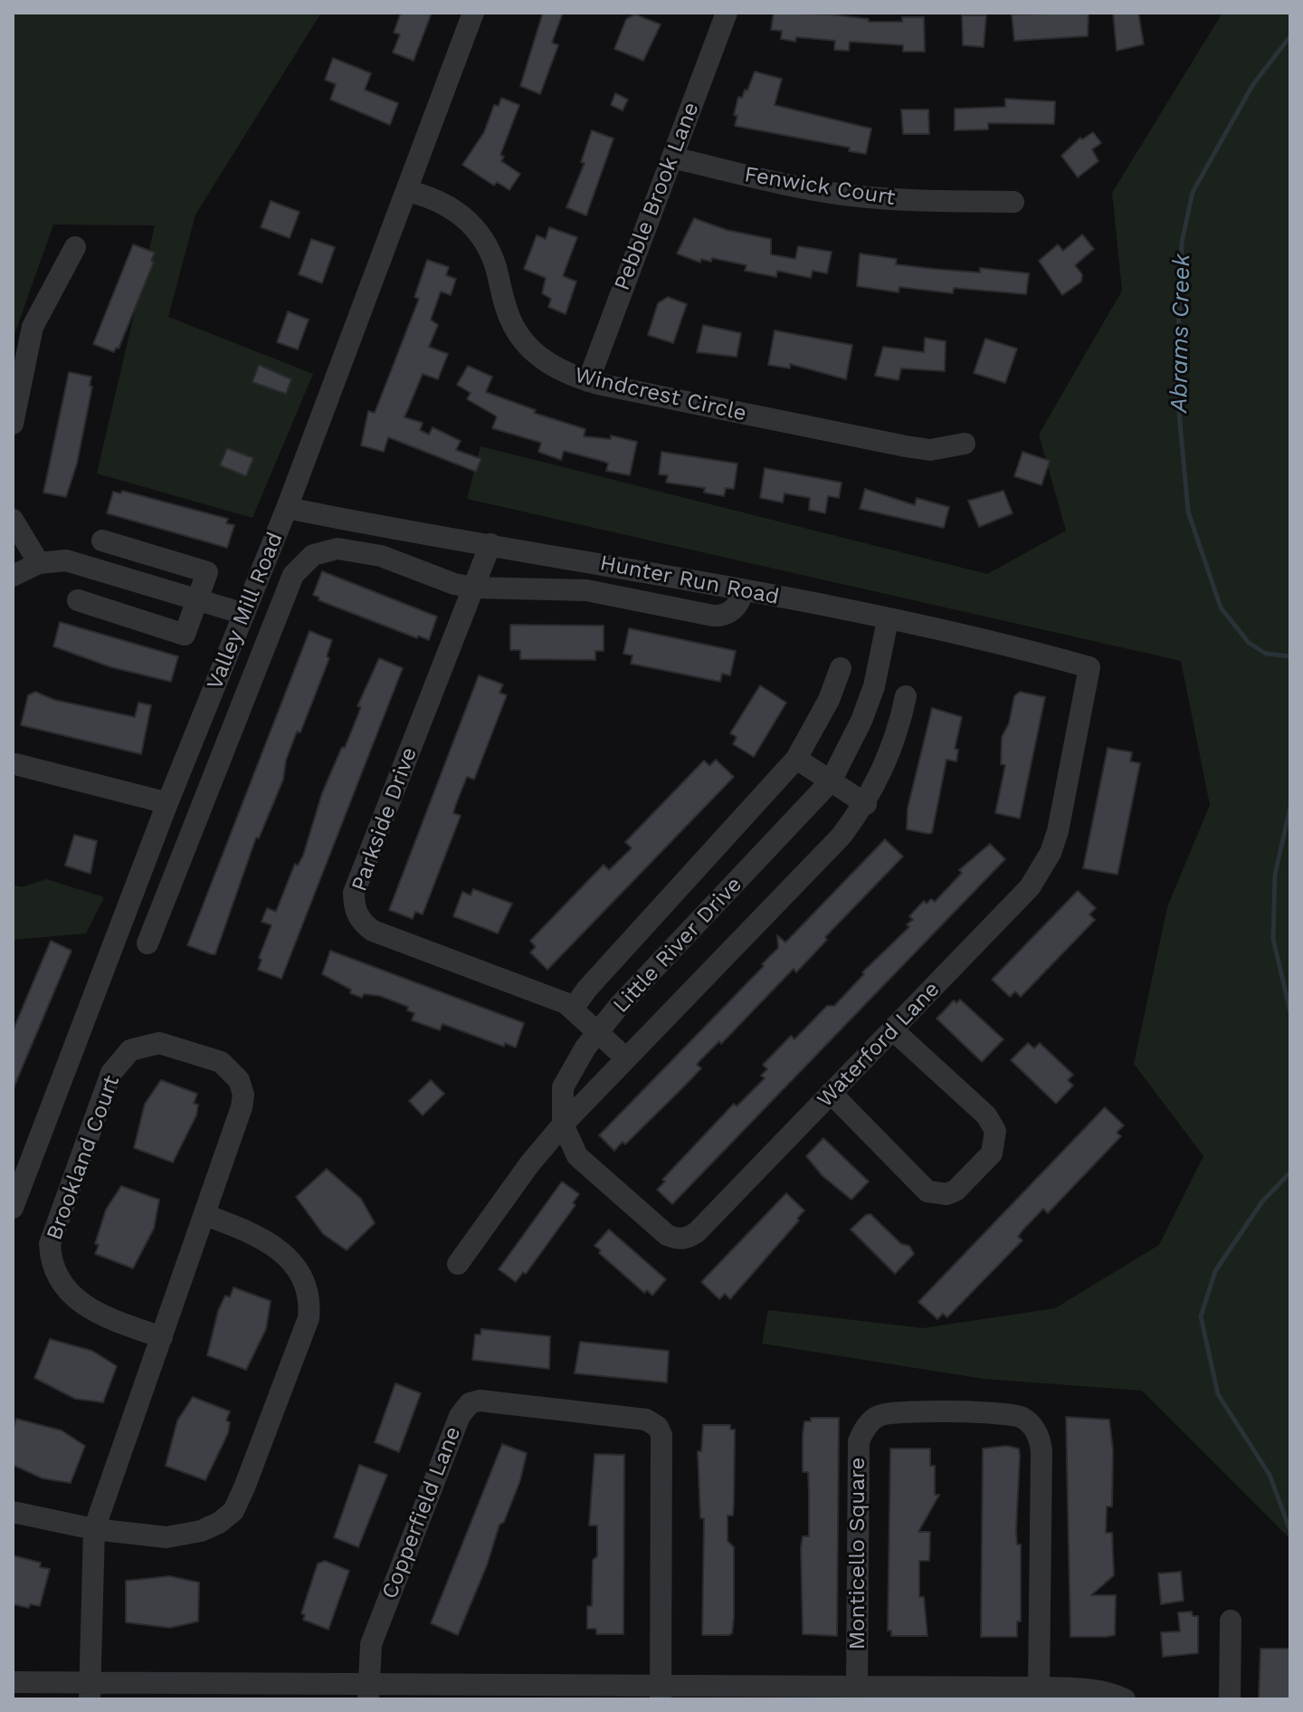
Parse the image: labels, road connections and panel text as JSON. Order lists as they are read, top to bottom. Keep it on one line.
{"streets":{"street":["Fenwick Court","Pebble Brook Lane","Windcrest Circle","Hunter Run Road","Valley Mill Road","Parkside Drive","Little River Drive","Waterford Lane","Brookland Court","Copperfield Lane","Monticello Square"]},"crossings":[["Fenwick Court","Pebble Brook Lane"],["Pebble Brook Lane","Windcrest Circle"],["Windcrest Circle","Valley Mill Road"],["Hunter Run Road","Valley Mill Road"],["Hunter Run Road","Parkside Drive"],["Hunter Run Road","Little River Drive"],["Hunter Run Road","Waterford Lane"],["Parkside Drive","Little River Drive"],["Little River Drive","Waterford Lane"]],"water":["Abrams Creek"]}
